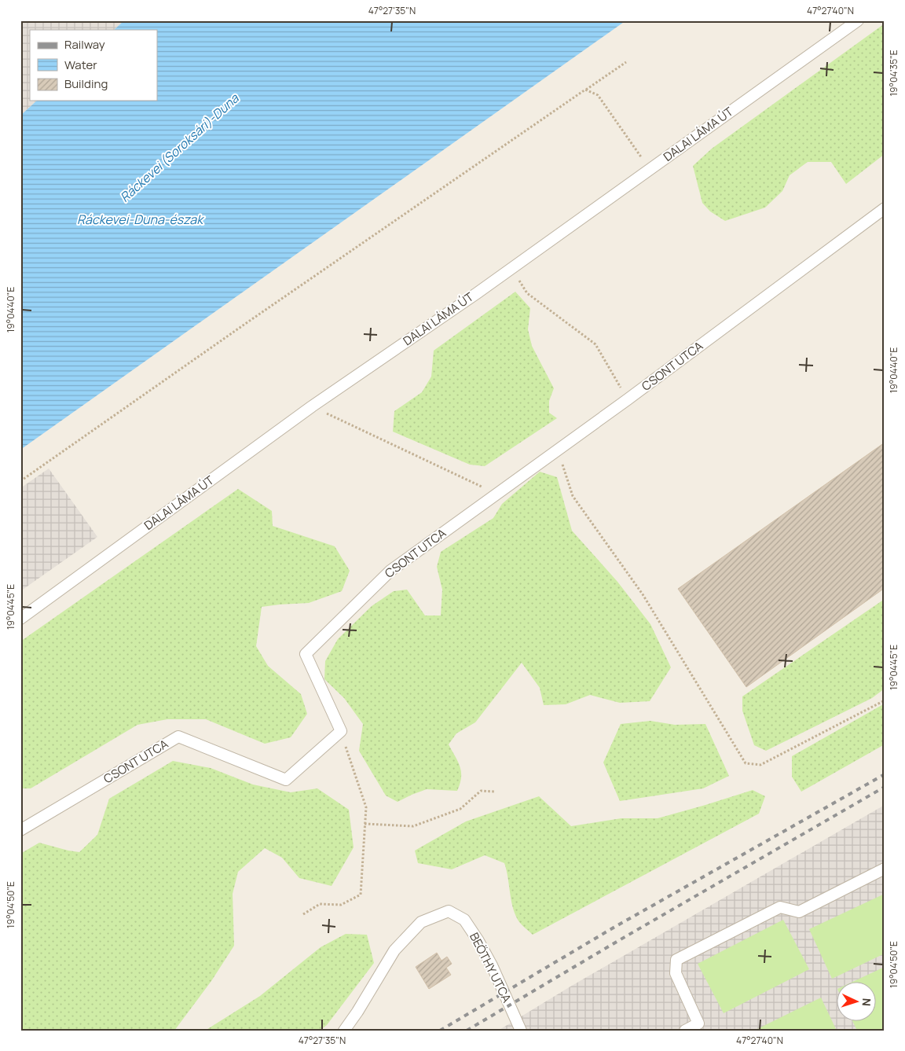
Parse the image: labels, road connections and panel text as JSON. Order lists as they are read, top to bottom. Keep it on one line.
{"streets":{"lane":["DALAI LÁMA ÚT","CSONT UTCA","BEÖTHY UTCA"]},"water":["Ráckevei (Soroksári)-Duna","Ráckevei-Duna-észak"],"legend":["Railway","Water","Building"],"north":"right","coordinates":["47°27'35\"N","47°27'40\"N","19°04'35\"E","19°04'40\"E","19°04'45\"E","19°04'50\"E"]}
